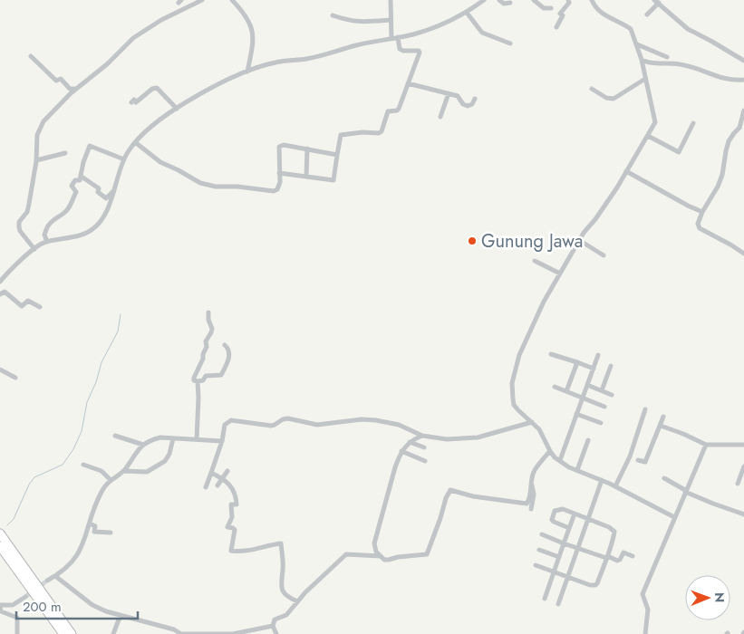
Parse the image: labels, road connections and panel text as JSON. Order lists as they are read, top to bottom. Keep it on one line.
{"places":["Gunung Jawa"],"scale_bar":"200 m","north":"right"}
